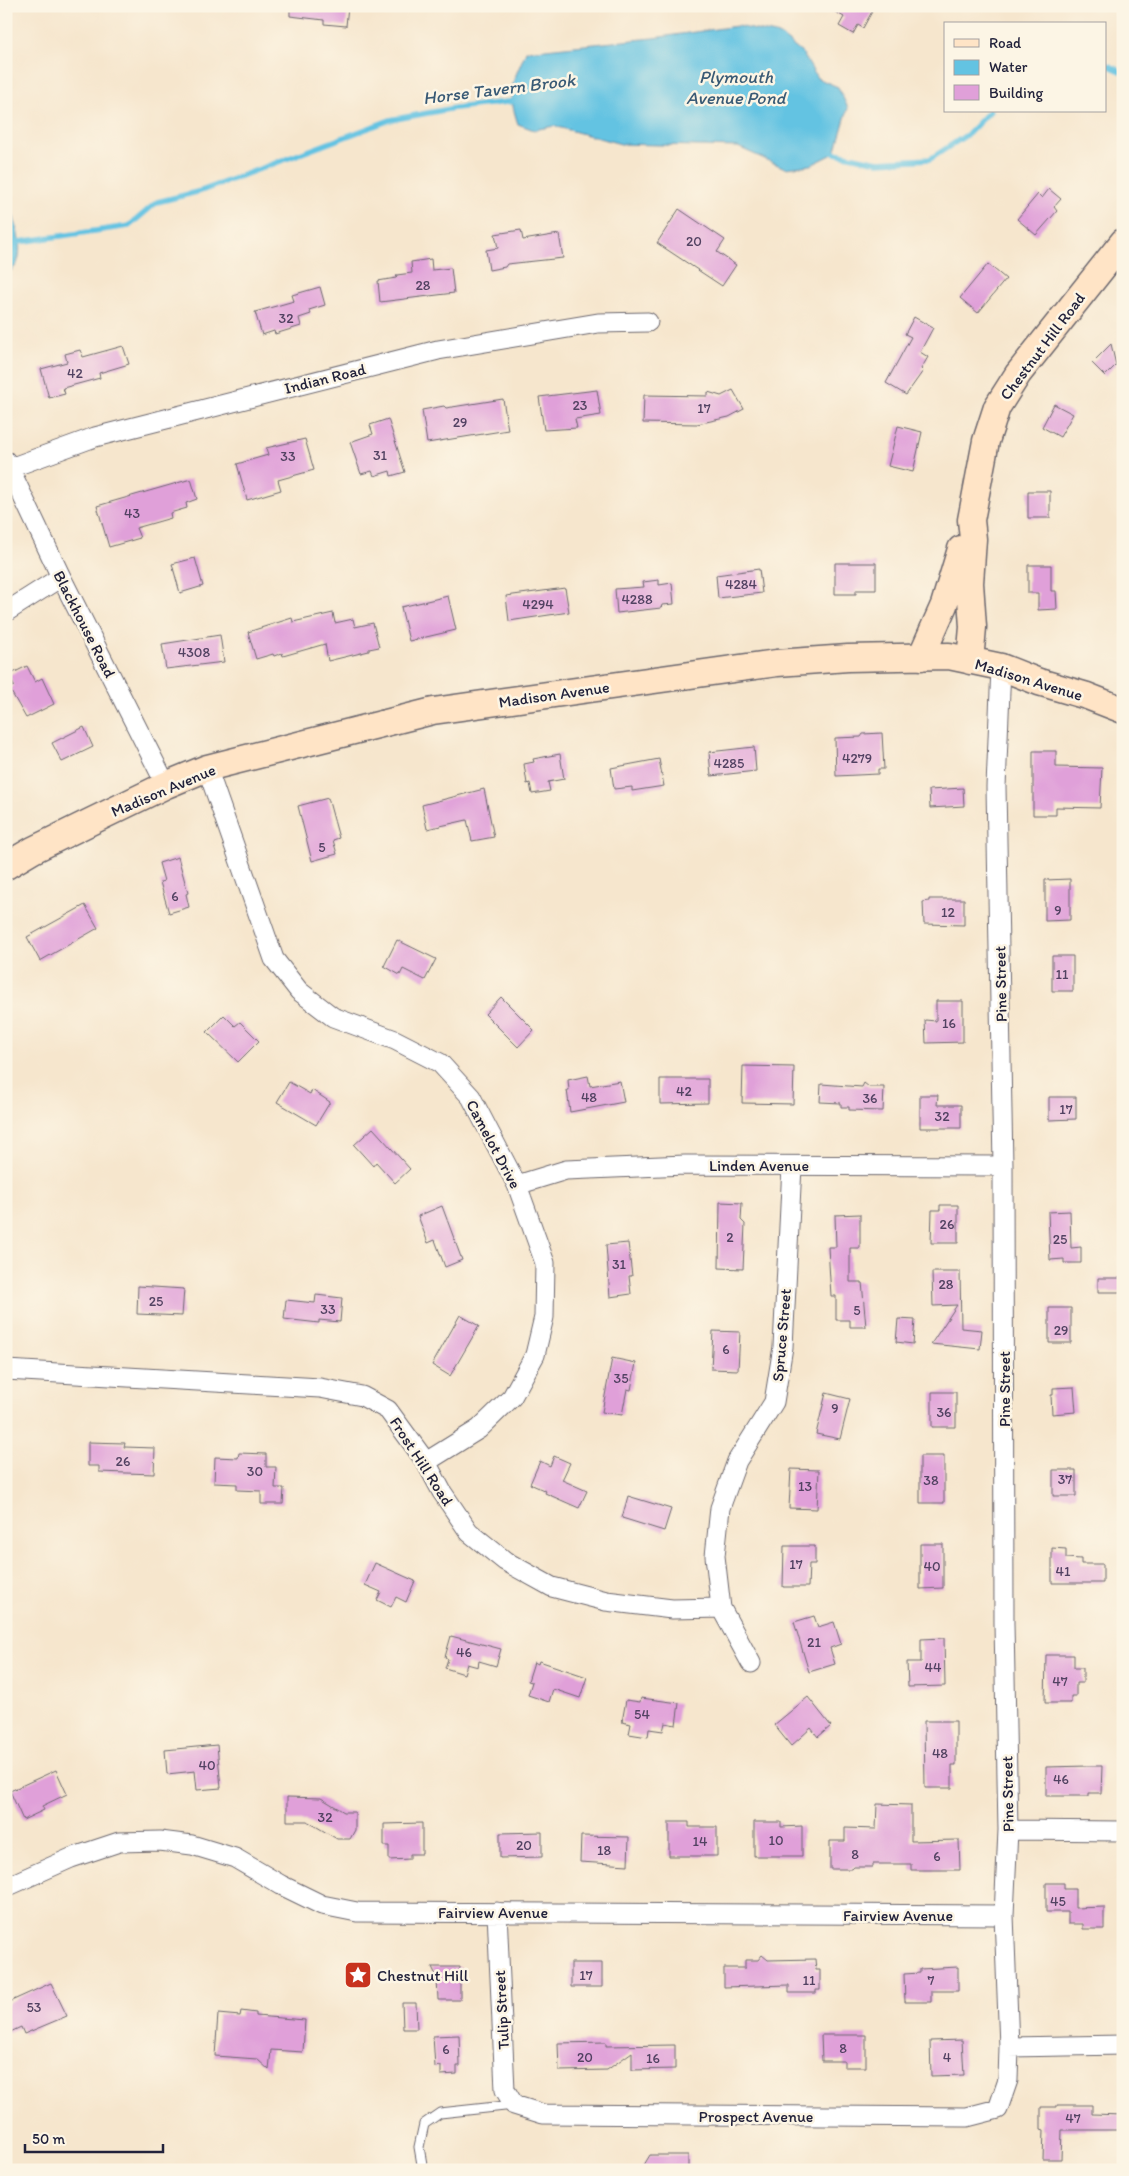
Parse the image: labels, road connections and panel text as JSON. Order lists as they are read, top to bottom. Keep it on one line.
{"streets":{"street":["Chestnut Hill Road","Indian Road","Blackhouse Road","Madison Avenue","Pine Street","Camelot Drive","Linden Avenue","Spruce Street","Frost Hill Road","Fairview Avenue","Tulip Street","Prospect Avenue"]},"crossings":[["Chestnut Hill Road","Madison Avenue"],["Indian Road","Blackhouse Road"],["Blackhouse Road","Madison Avenue"],["Madison Avenue","Pine Street"],["Madison Avenue","Camelot Drive"],["Pine Street","Linden Avenue"],["Pine Street","Fairview Avenue"],["Pine Street","Prospect Avenue"],["Camelot Drive","Linden Avenue"],["Camelot Drive","Frost Hill Road"],["Linden Avenue","Spruce Street"],["Spruce Street","Frost Hill Road"],["Fairview Avenue","Tulip Street"],["Tulip Street","Prospect Avenue"]],"water":["Plymouth Avenue Pond","Horse Tavern Brook"],"places":{"place":["Chestnut Hill"]},"house_numbers":["20","28","32","42","23","17","29","31","33","43","4284","4288","4294","4308","4279","4285","5","6","9","12","11","16","42","48","36","17","32","26","2","25","31","28","25","33","5","29","6","35","9","36","26","30","37","38","13","17","40","41","21","46","44","47","54","48","40","46","32","10","14","20","18","8","6","45","17","11","7","53","8","6","20","4","16","47"],"legend":["Road","Water","Building"],"scale_bar":"50 m"}
